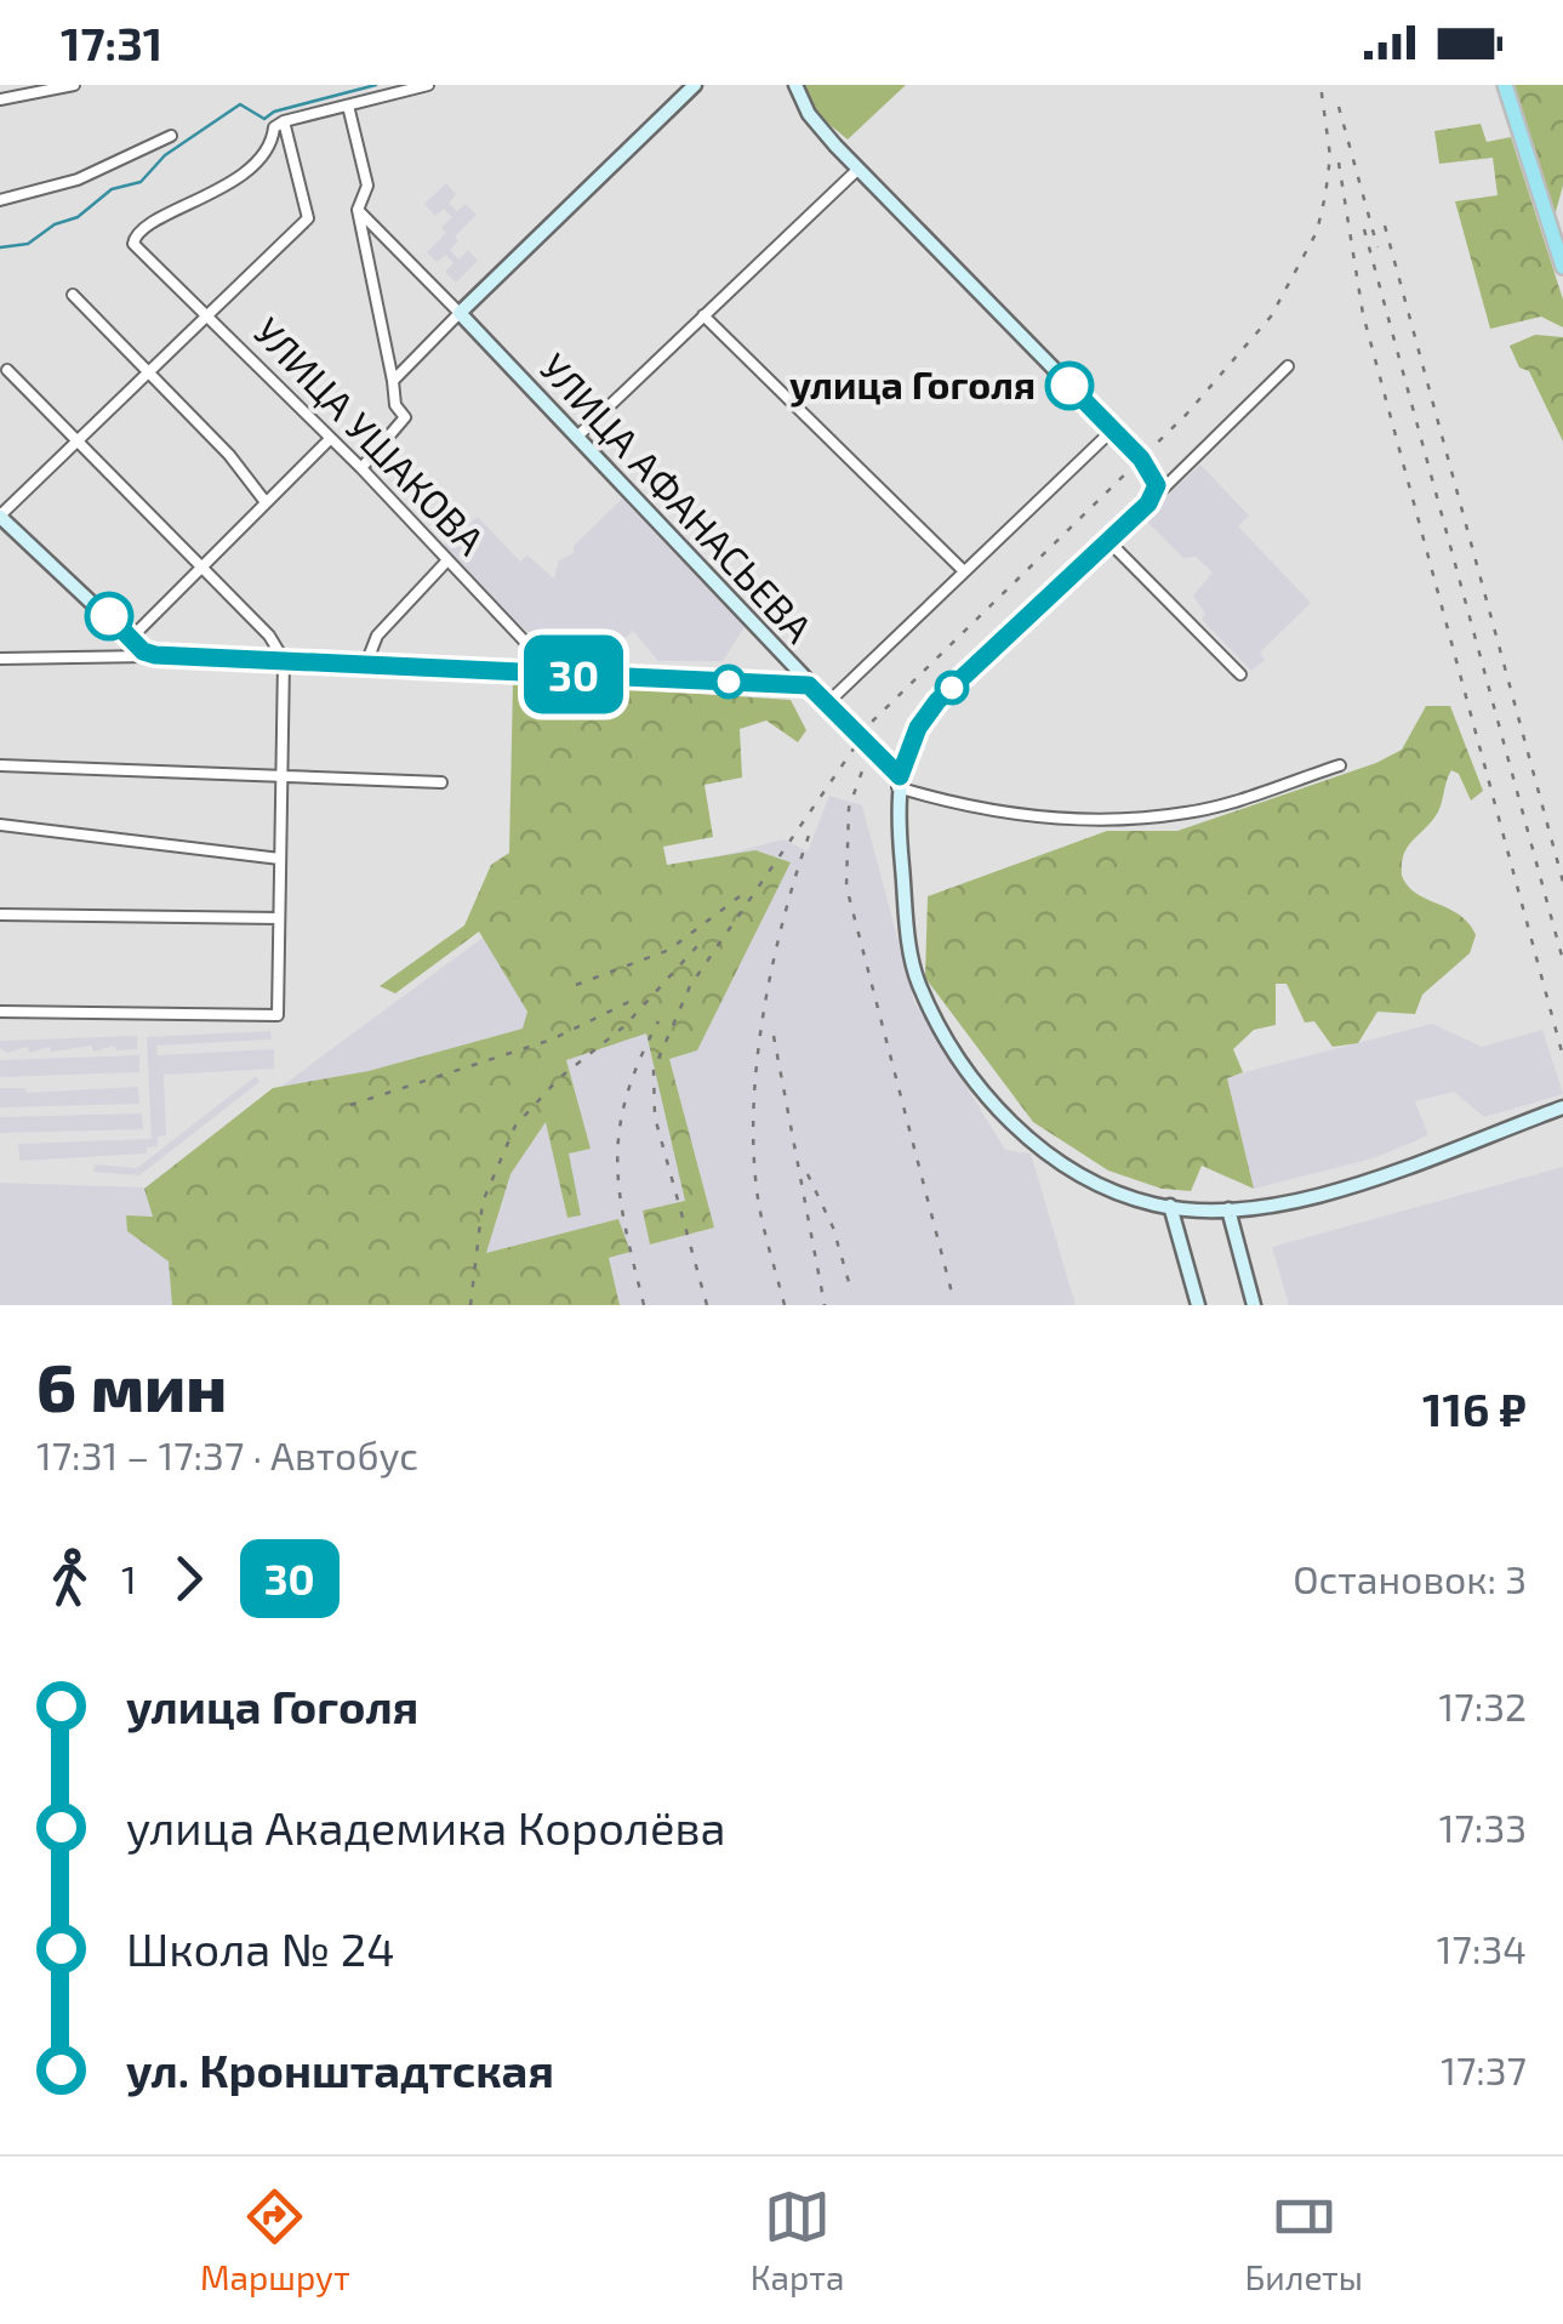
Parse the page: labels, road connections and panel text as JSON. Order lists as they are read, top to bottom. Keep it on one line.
{"streets":{"street":["УЛИЦА УШАКОВА","УЛИЦА АФАНАСЬЕВА"]},"places":["улица Гоголя"],"lines":["bus line 30"],"page":{"status":"17:31","on_map":"30","heading":["6 мин","17:31 – 17:37 · Автобус","116 ₽"],"legs":["1","30","Остановок: 3"],"list":[{"name":"улица Гоголя","value":"17:32"},{"name":"улица Академика Королёва","value":"17:33"},{"name":"Школа № 24","value":"17:34"},{"name":"ул. Кронштадтская","value":"17:37"}],"tabs":["Маршрут","Карта","Билеты"]}}
